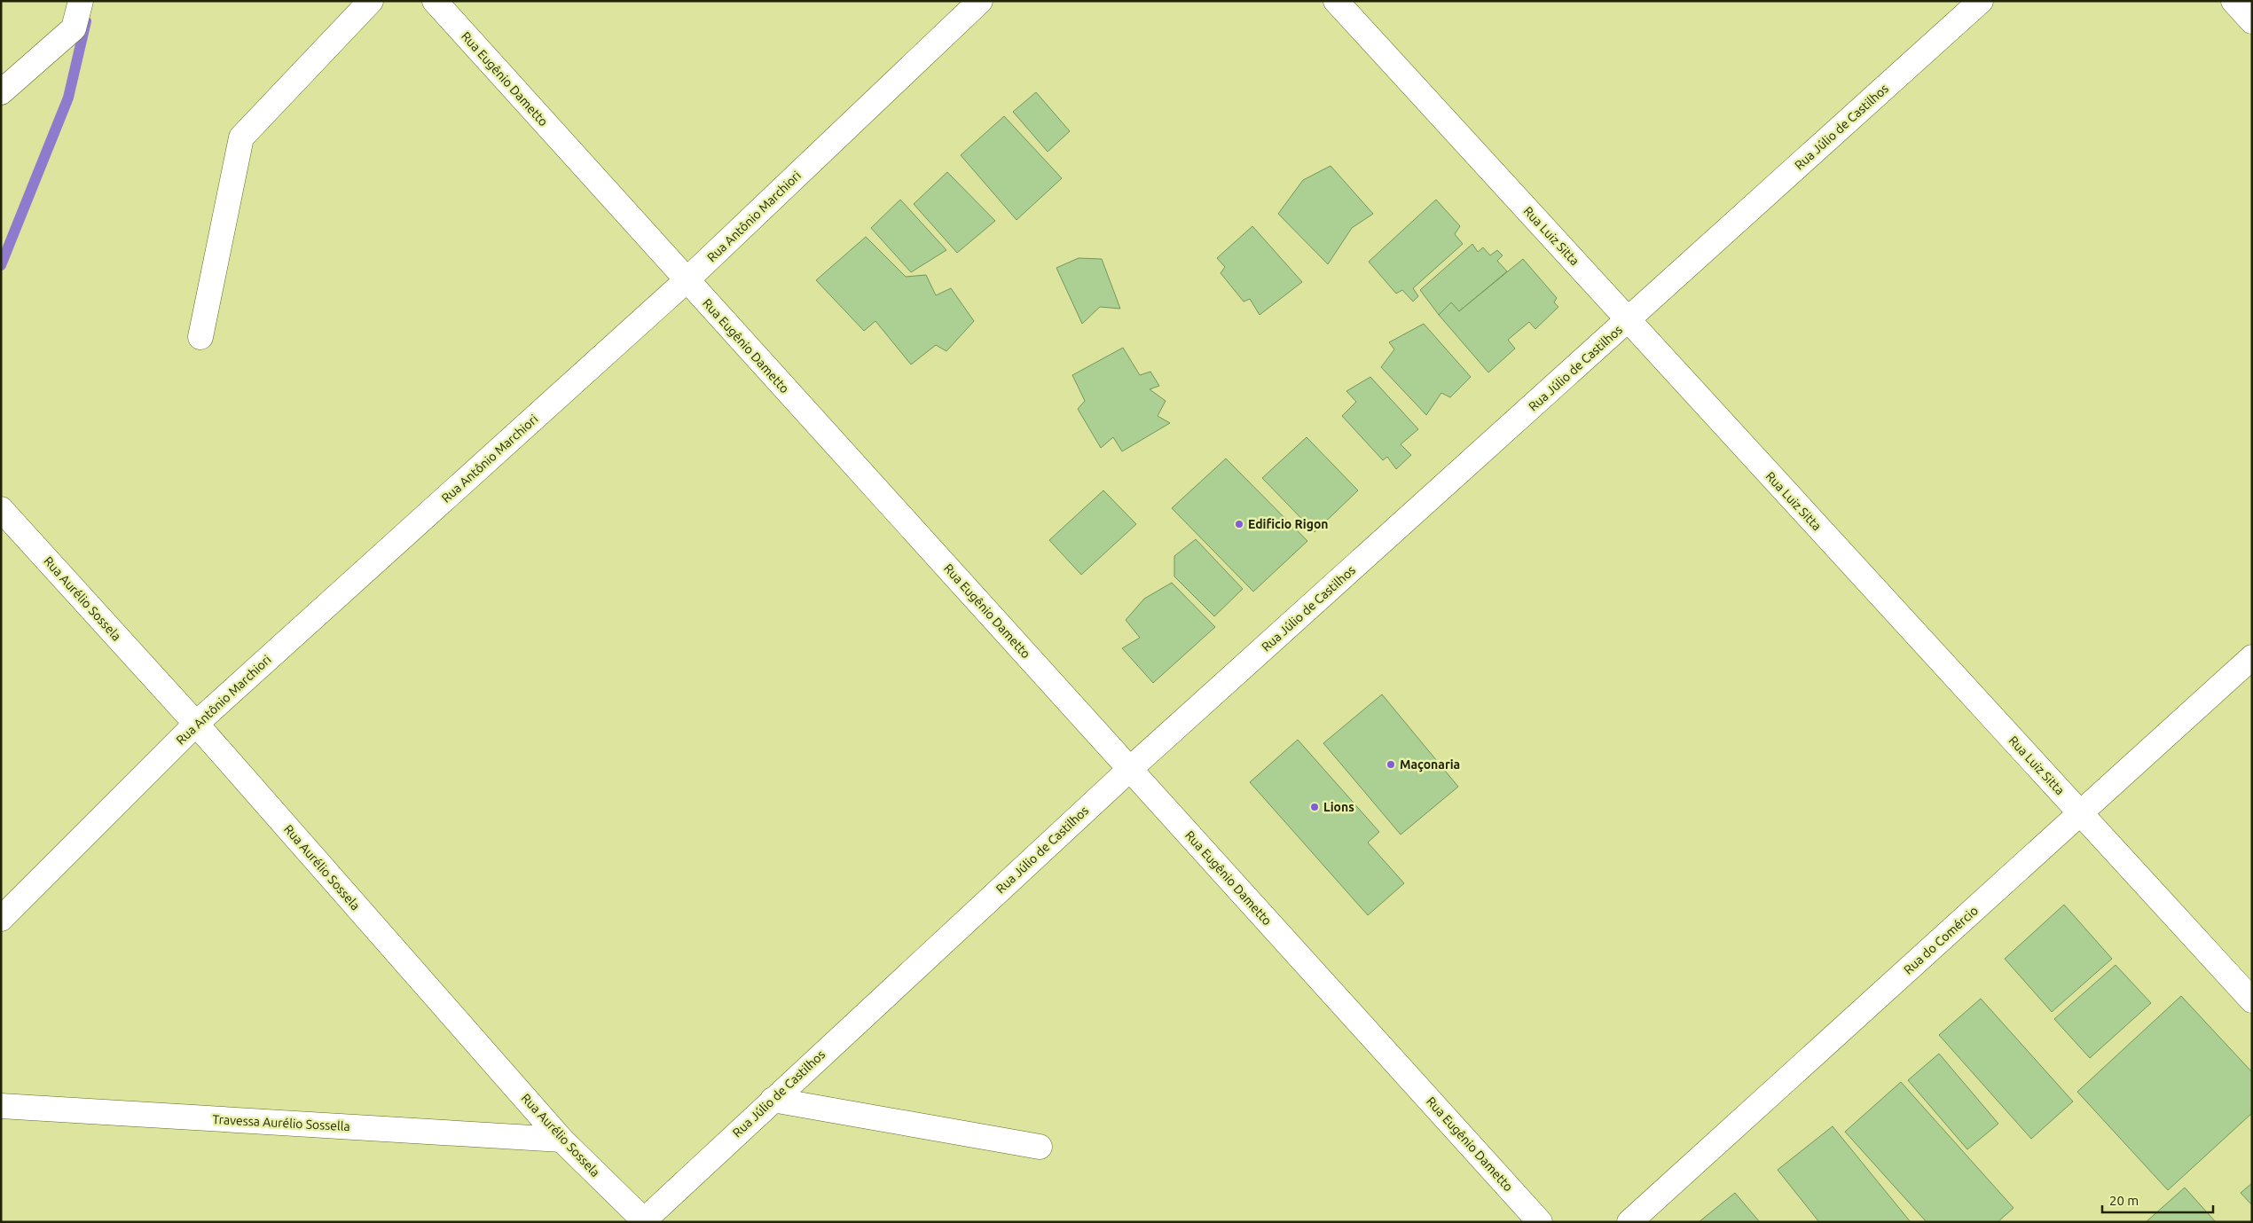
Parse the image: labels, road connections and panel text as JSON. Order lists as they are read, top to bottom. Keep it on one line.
{"streets":{"street":["Rua Eugênio Dametto","Rua Júlio de Castilhos","Rua Antônio Marchiori","Rua Luiz Sitta","Rua Aurélio Sossela","Rua do Comércio","Travessa Aurélio Sossella"]},"crossings":[["Rua Eugênio Dametto","Rua Júlio de Castilhos"],["Rua Eugênio Dametto","Rua Antônio Marchiori"],["Rua Júlio de Castilhos","Rua Luiz Sitta"],["Rua Júlio de Castilhos","Rua Aurélio Sossela"],["Rua Antônio Marchiori","Rua Aurélio Sossela"],["Rua Luiz Sitta","Rua do Comércio"],["Rua Aurélio Sossela","Travessa Aurélio Sossella"]],"places":["Edificio Rigon","Maçonaria","Lions"],"scale_bar":"20 m"}
